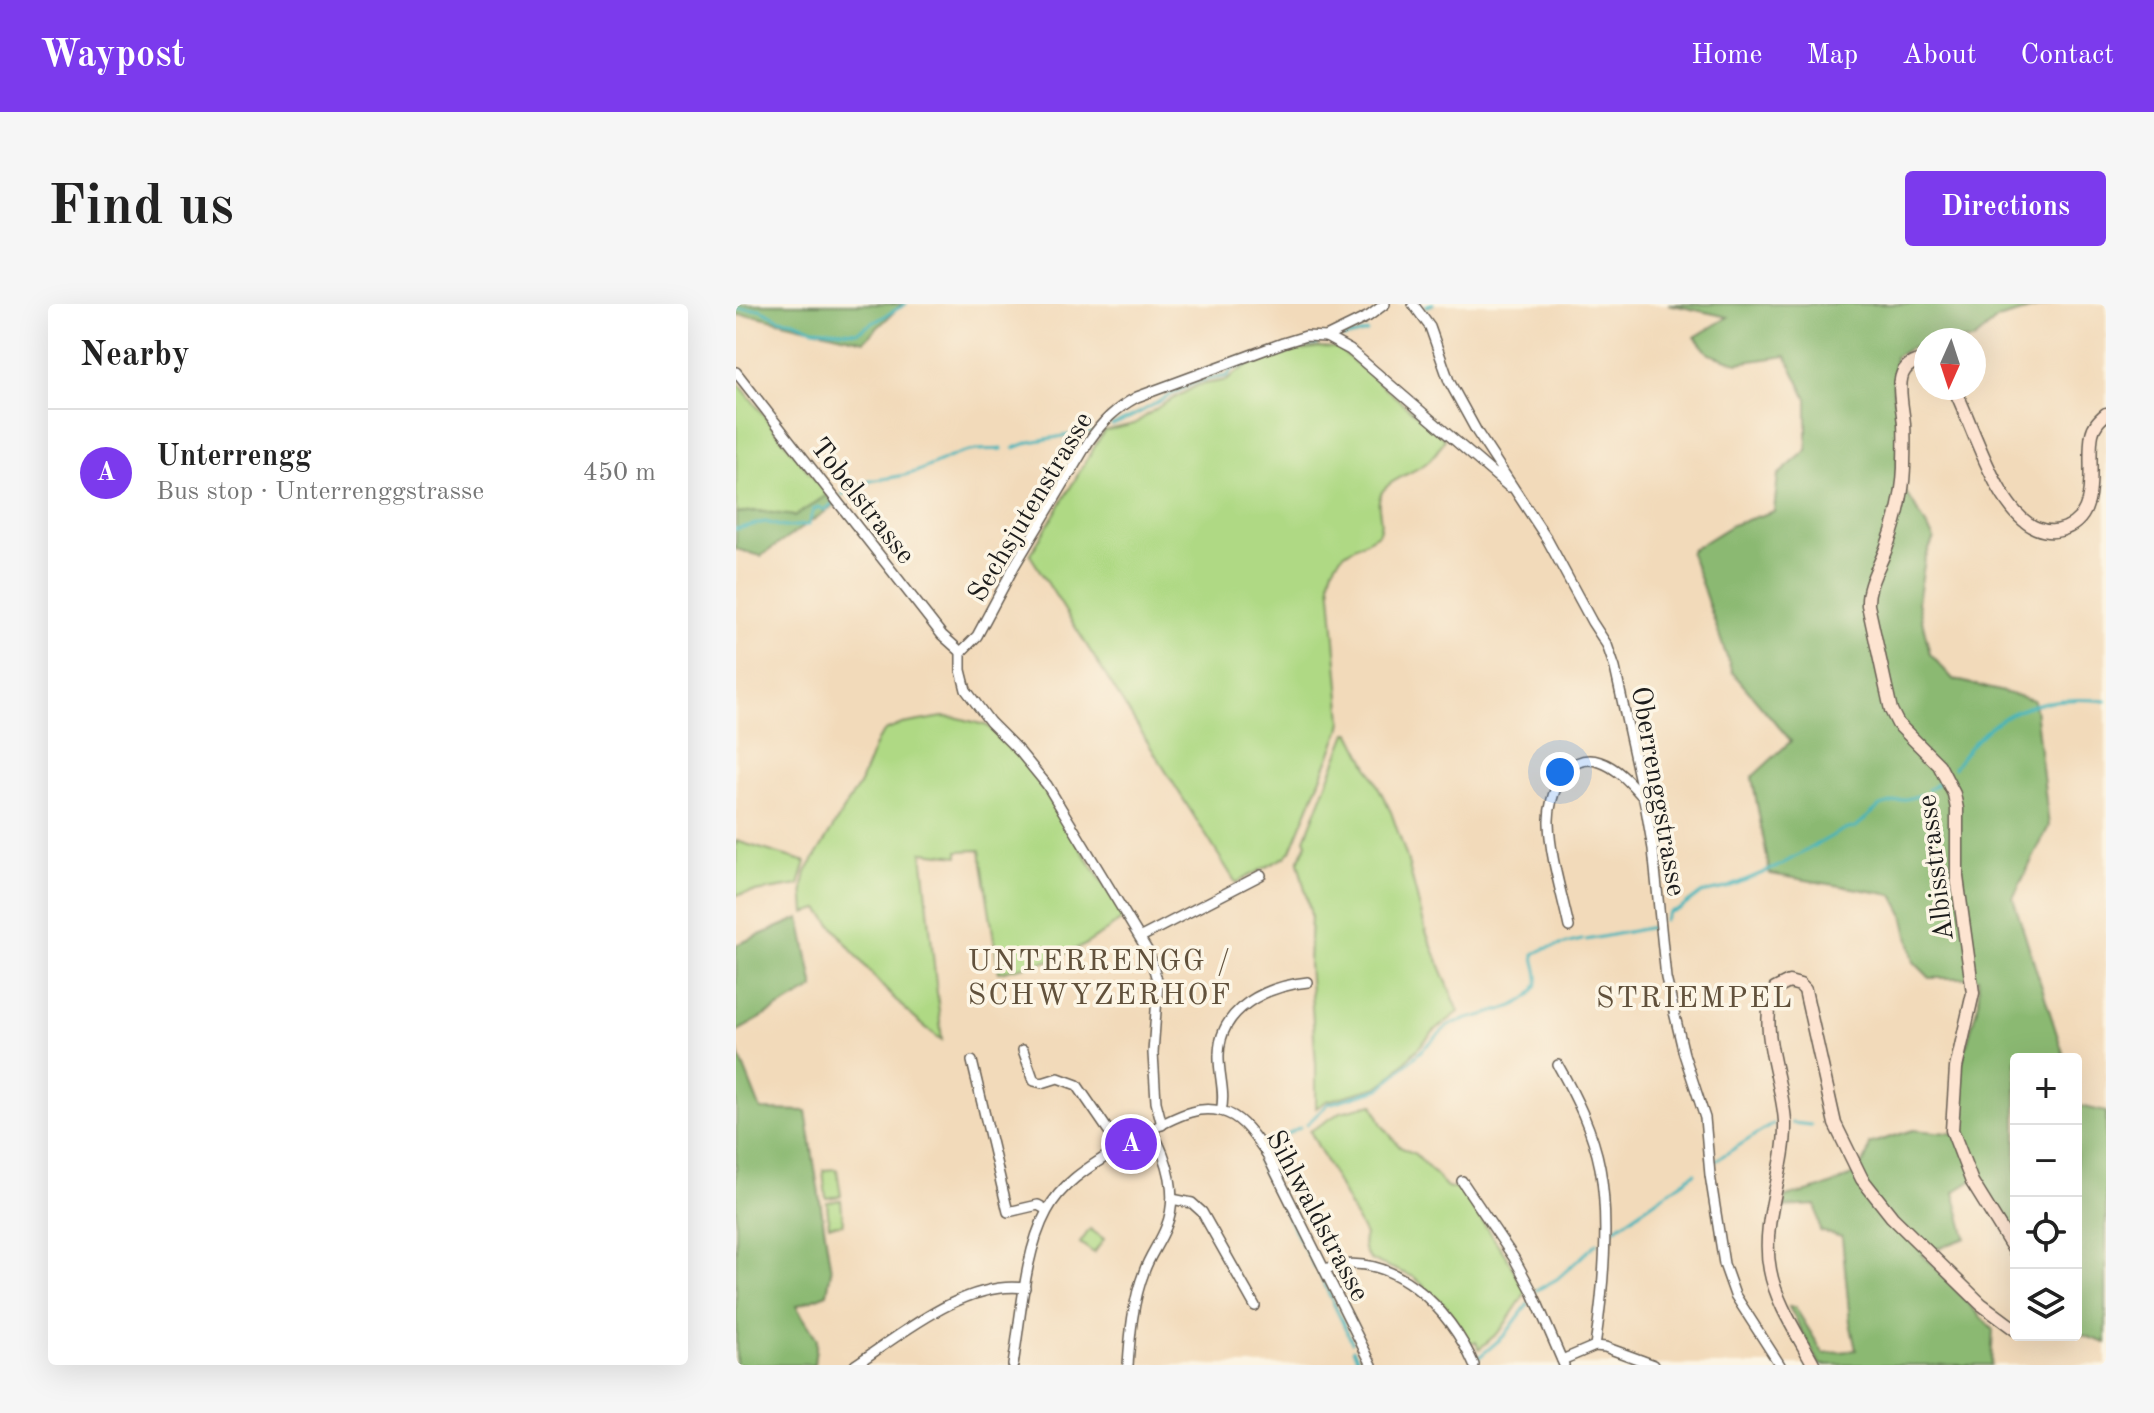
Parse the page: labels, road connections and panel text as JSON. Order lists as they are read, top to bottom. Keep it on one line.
{"streets":{"main road":["Albisstrasse"],"street":["Tobelstrasse","Sechsjutenstrasse","Oberrenggstrasse","Sihlwaldstrasse"]},"crossings":[["Tobelstrasse","Sechsjutenstrasse"]],"districts":["UNTERRENGG / SCHWYZERHOF","STRIEMPEL"],"north":"bottom","page":{"header":"Waypost","nav":["Home","Map","About","Contact"],"buttons":"Directions","title":"Find us","heading":"Nearby","list":[{"mark":"A","name":"Unterrengg","note":"Bus stop · Unterrenggstrasse","value":"450 m"}],"map_buttons":["+","−"],"pins":"A"}}
